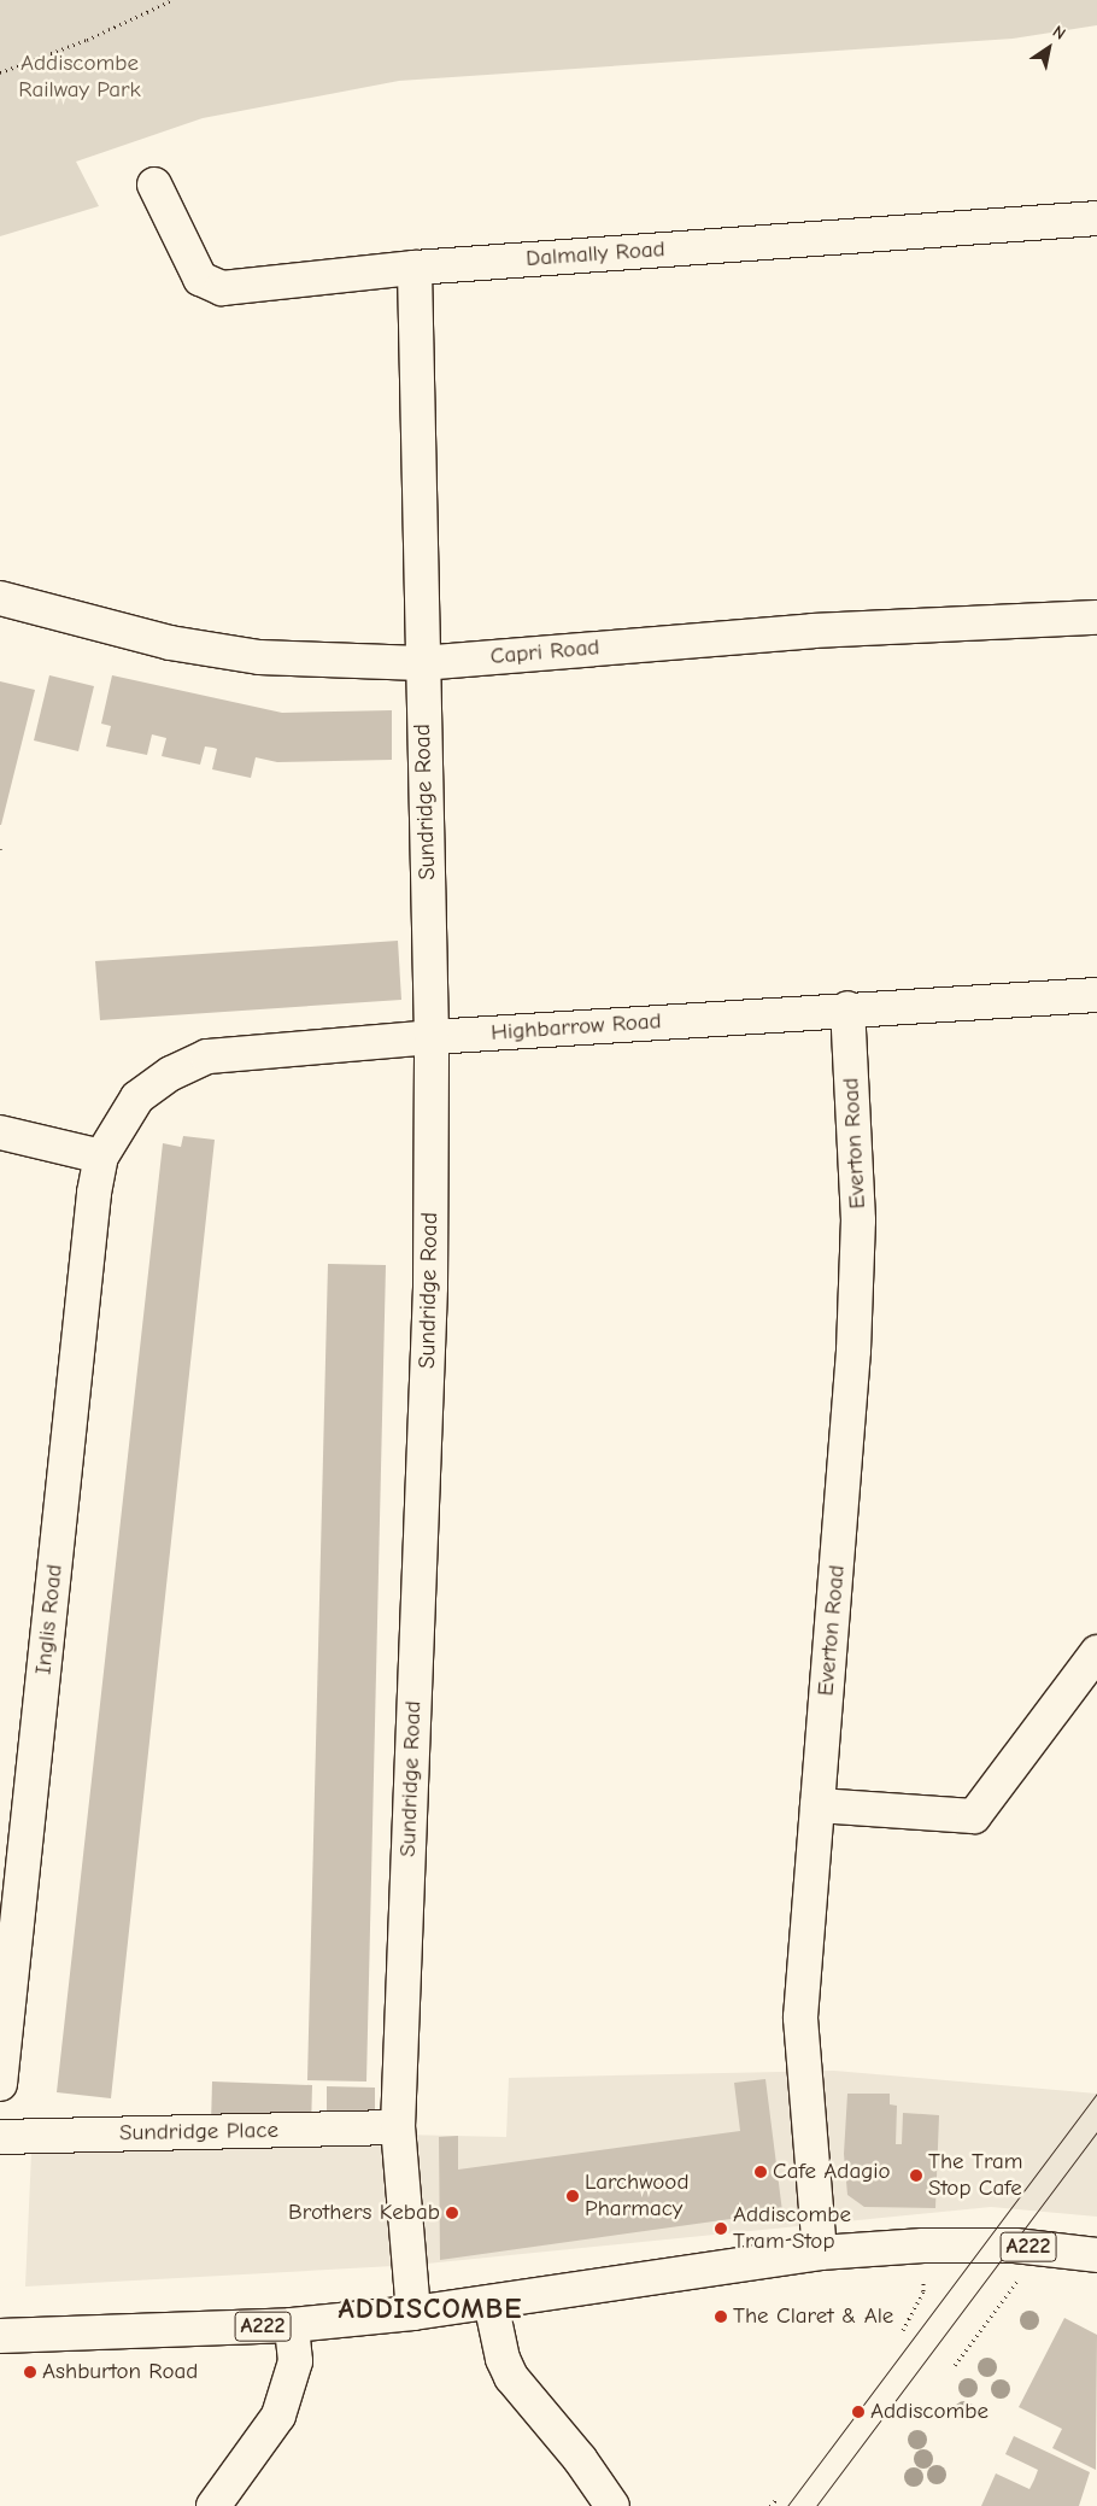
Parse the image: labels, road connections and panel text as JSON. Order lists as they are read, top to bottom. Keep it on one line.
{"streets":{"street":["Dalmally Road","Capri Road","Sundridge Road","Highbarrow Road","Everton Road","Inglis Road","Sundridge Place","A222"]},"crossings":[["Dalmally Road","Sundridge Road"],["Capri Road","Sundridge Road"],["Sundridge Road","Highbarrow Road"],["Sundridge Road","Sundridge Place"],["Sundridge Road","A222"],["Highbarrow Road","Everton Road"],["Highbarrow Road","Inglis Road"],["Everton Road","A222"]],"districts":["ADDISCOMBE"],"parks":["Addiscombe Railway Park"],"places":["Cafe Adagio","The Tram Stop Cafe","Larchwood Pharmacy","Brothers Kebab","Addiscombe Tram Stop","The Claret & Ale","Ashburton Road","Addiscombe"],"north":"top right"}
